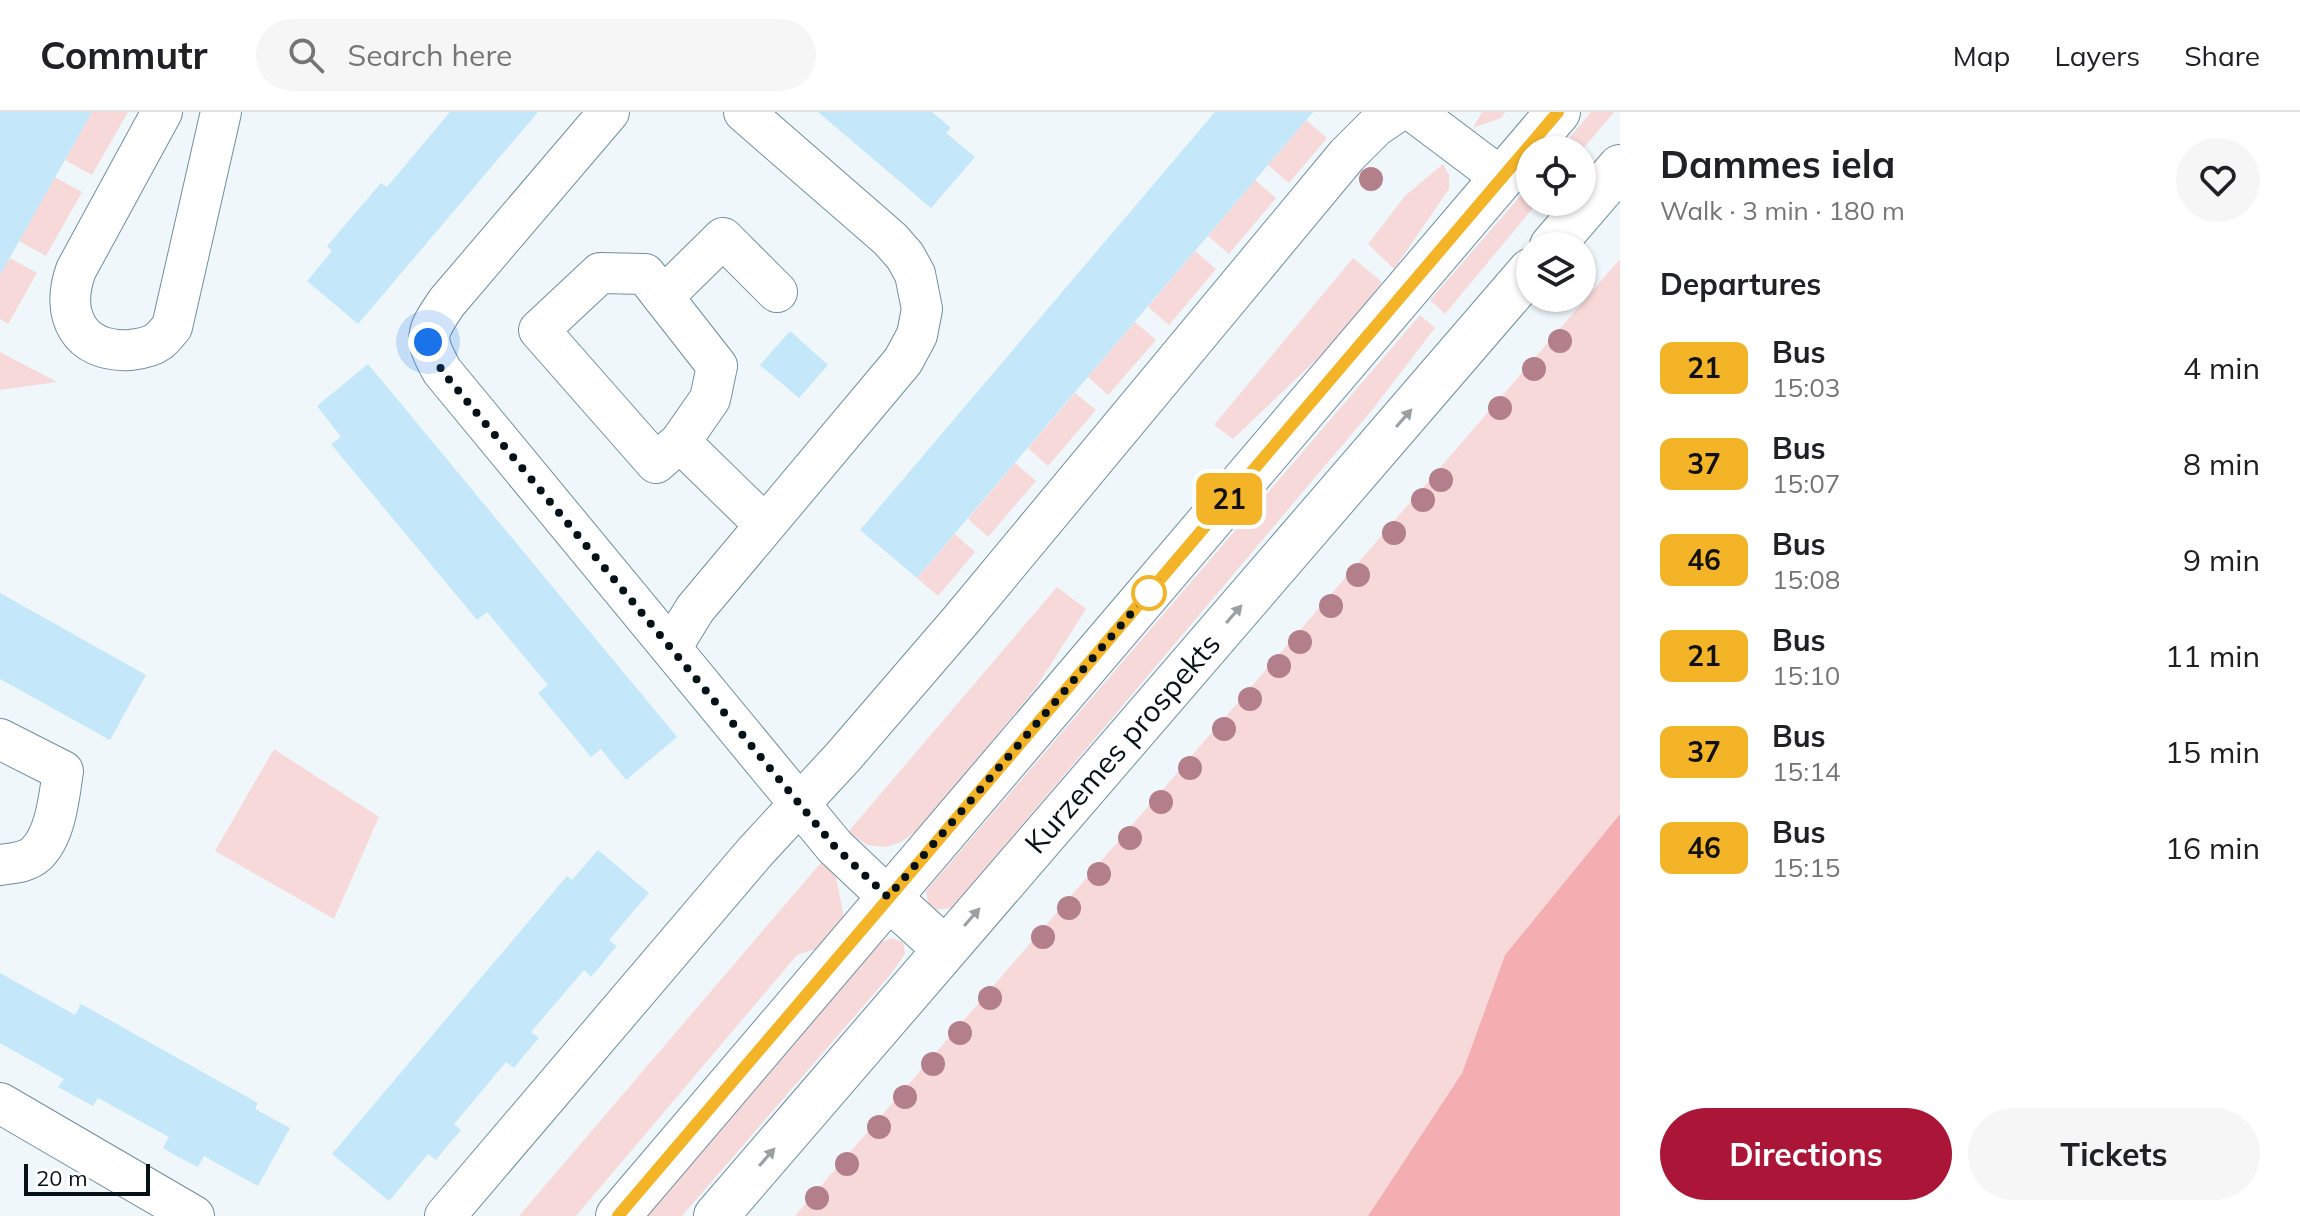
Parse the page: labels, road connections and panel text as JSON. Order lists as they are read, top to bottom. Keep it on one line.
{"streets":{"main road":["Kurzemes prospekts"]},"lines":["bus line 21"],"scale_bar":"20 m","page":{"header":"Commutr","search":"Search here","nav":["Map","Layers","Share"],"on_map":"21","heading":[["Dammes iela","Walk · 3 min · 180 m"],"Departures"],"list":[{"mark":"21","name":"Bus","note":"15:03","value":"4 min"},{"mark":"37","name":"Bus","note":"15:07","value":"8 min"},{"mark":"46","name":"Bus","note":"15:08","value":"9 min"},{"mark":"21","name":"Bus","note":"15:10","value":"11 min"},{"mark":"37","name":"Bus","note":"15:14","value":"15 min"},{"mark":"46","name":"Bus","note":"15:15","value":"16 min"}],"buttons":["Directions","Tickets"],"scale":"20 m"}}
